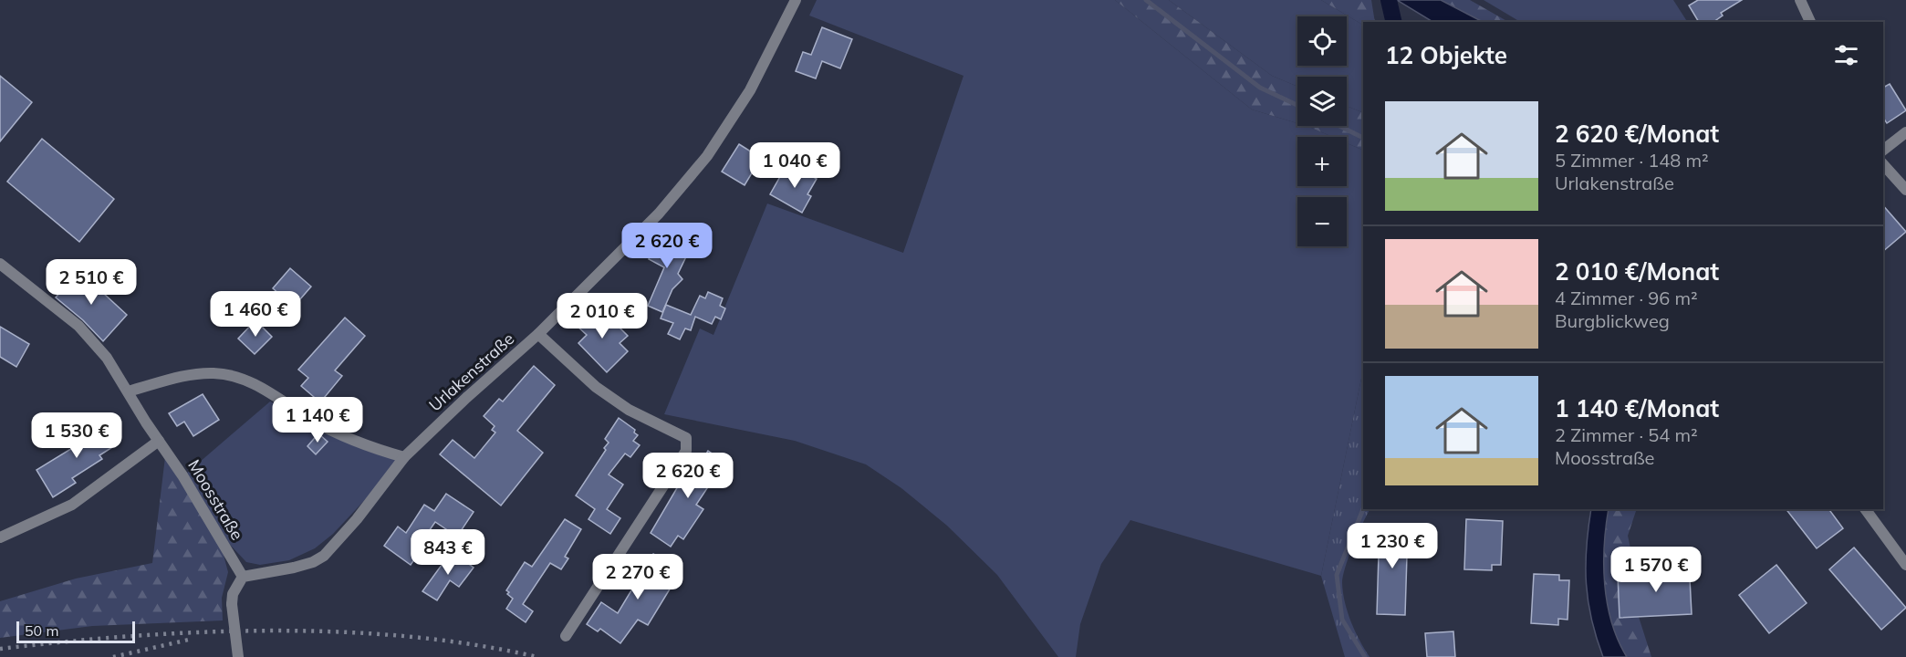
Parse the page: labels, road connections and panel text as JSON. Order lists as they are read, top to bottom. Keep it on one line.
{"streets":{"street":["Urlakenstraße","Moosstraße"]},"crossings":[["Urlakenstraße","Moosstraße"]],"scale_bar":"50 m","page":{"map_buttons":["+","−"],"heading":"12 Objekte","list":[{"name":"2 620 €/Monat","note":"5 Zimmer · 148 m² · Urlakenstraße"},{"name":"2 010 €/Monat","note":"4 Zimmer · 96 m² · Burgblickweg"},{"name":"1 140 €/Monat","note":"2 Zimmer · 54 m² · Moosstraße"}],"price":["1 040 €","2 620 €","2 510 €","1 460 €","2 010 €","1 140 €","1 530 €","2 620 €","1 230 €","843 €","1 570 €","2 270 €"],"scale":"50 m"}}
